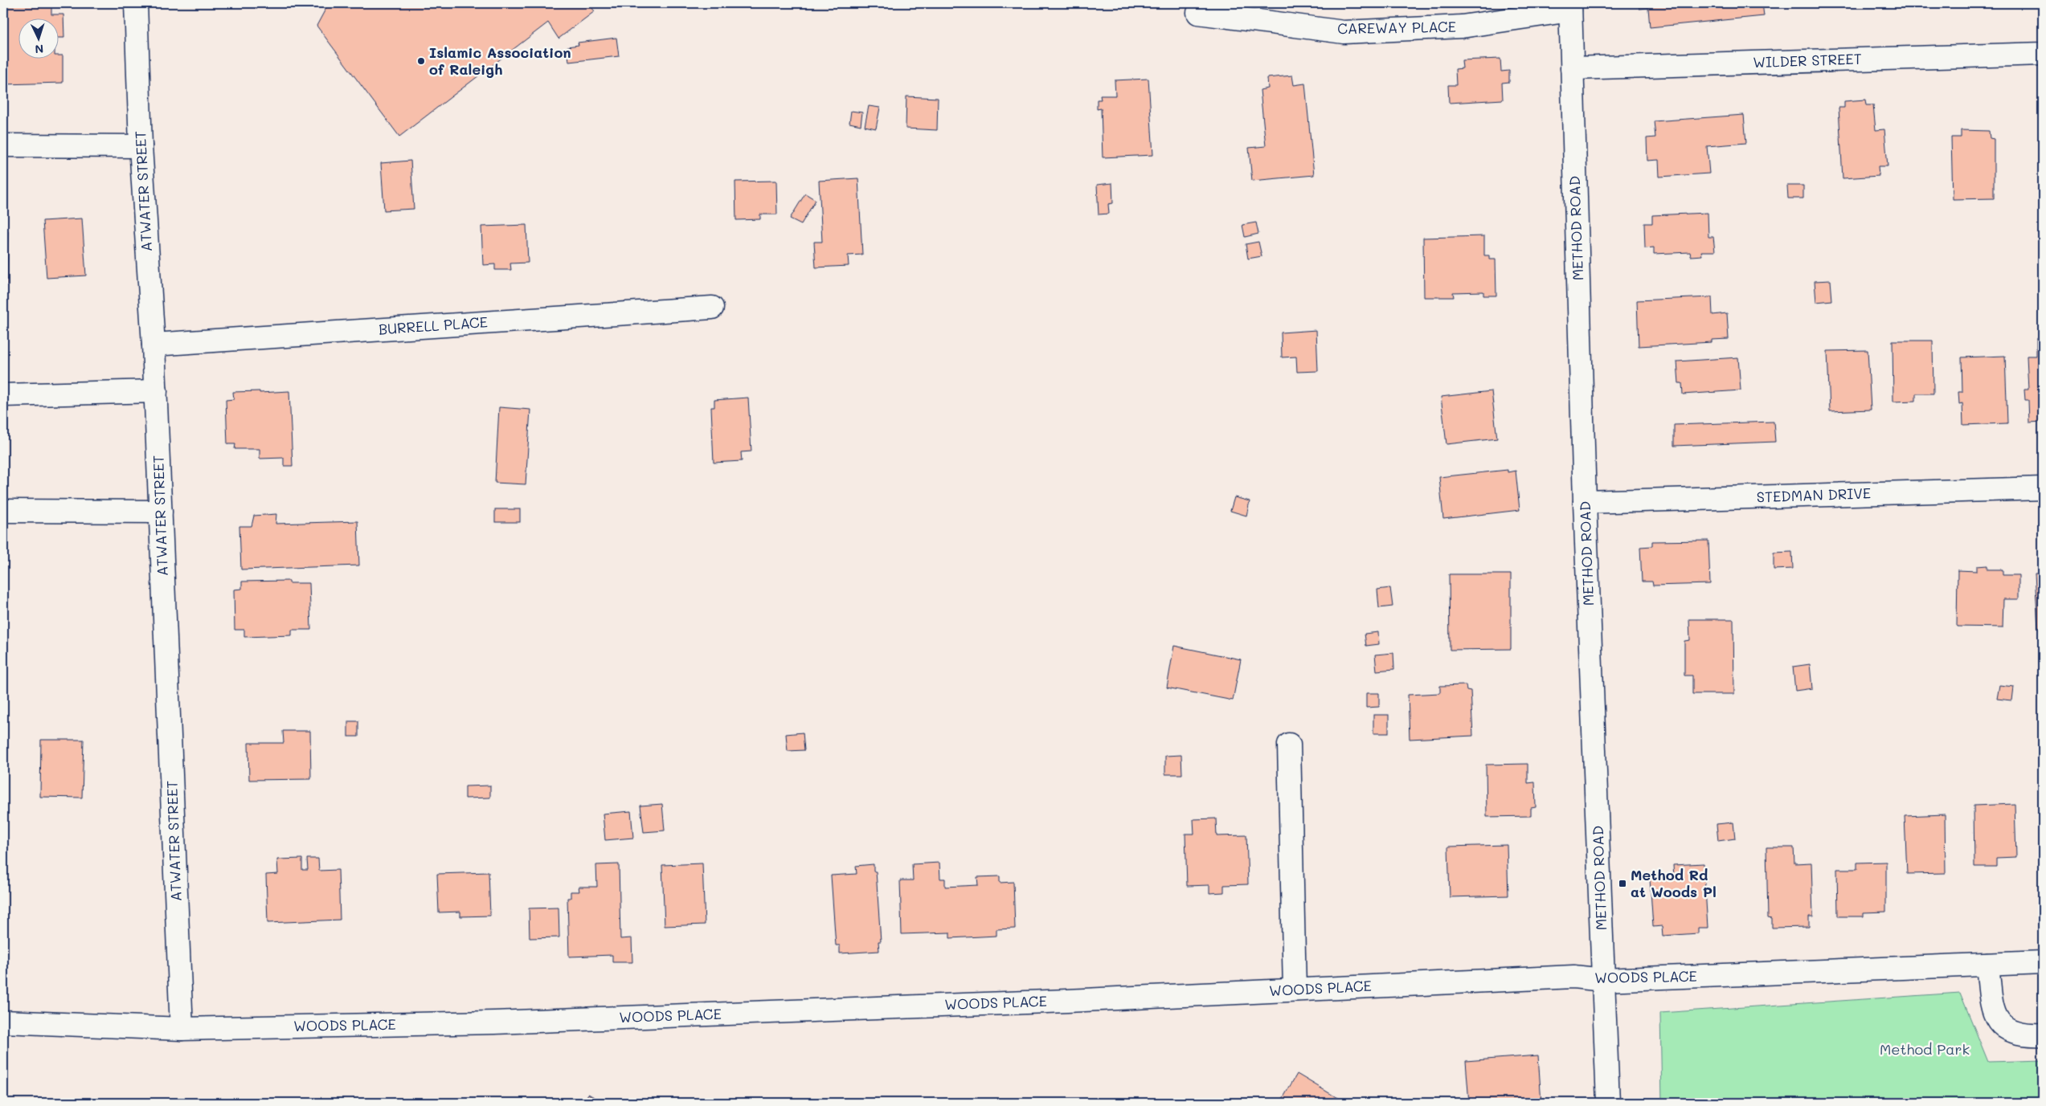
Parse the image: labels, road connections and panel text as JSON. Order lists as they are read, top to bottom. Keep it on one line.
{"streets":{"street":["CAREWAY PLACE","WILDER STREET","ATWATER STREET","METHOD ROAD","BURRELL PLACE","STEDMAN DRIVE","WOODS PLACE"]},"crossings":[["CAREWAY PLACE","METHOD ROAD"],["WILDER STREET","METHOD ROAD"],["ATWATER STREET","BURRELL PLACE"],["ATWATER STREET","WOODS PLACE"],["METHOD ROAD","STEDMAN DRIVE"],["METHOD ROAD","WOODS PLACE"]],"parks":["Method Park"],"places":{"other":["Islamic Association of Raleigh"],"transit":["Method Rd at Woods Pl"]},"north":"bottom"}
